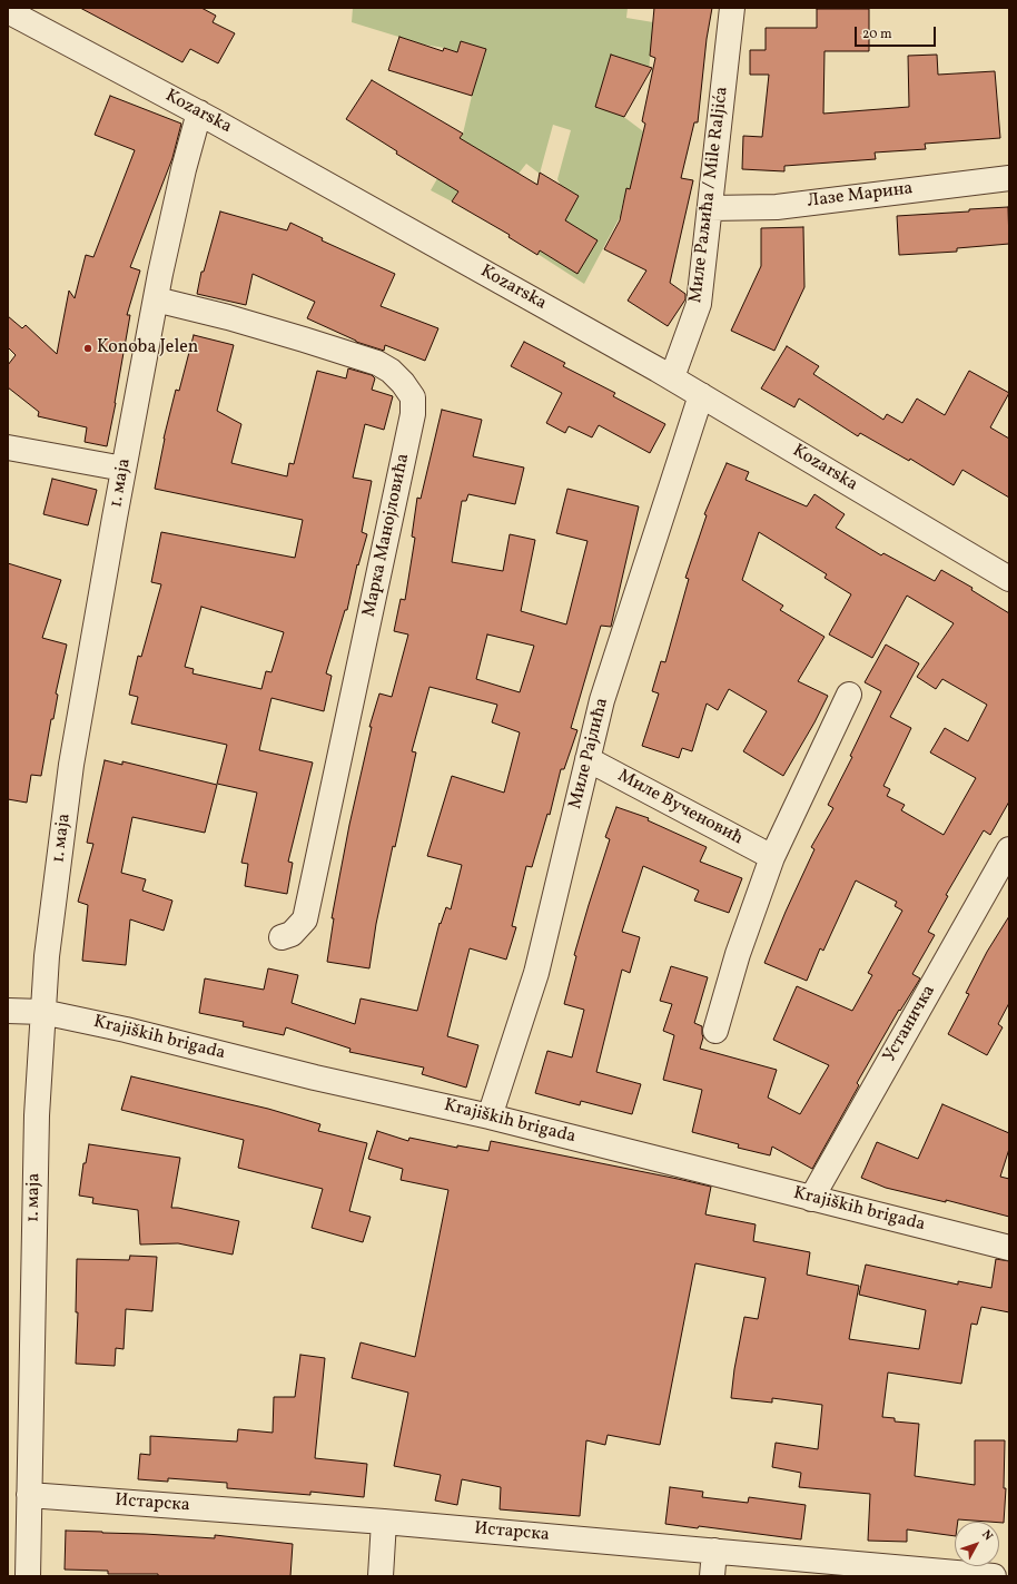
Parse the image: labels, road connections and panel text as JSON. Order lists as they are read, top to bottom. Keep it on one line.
{"streets":{"street":["Kozarska","Миле Раљића / Mile Raljića","Лазе Марина","1. маја","Марка Манојловића","Миле Рајлића","Миле Вученовић","Устаничка","Krajiških brigada","Истарска"]},"crossings":[["Kozarska","Миле Раљића / Mile Raljića"],["Kozarska","1. маја"],["Kozarska","Миле Рајлића"],["Миле Раљића / Mile Raljića","Лазе Марина"],["1. маја","Марка Манојловића"],["1. маја","Krajiških brigada"],["1. маја","Истарска"],["Миле Рајлића","Миле Вученовић"],["Миле Рајлића","Krajiških brigada"],["Устаничка","Krajiških brigada"]],"places":["Konoba Jelen"],"scale_bar":"20 m","north":"top right"}
